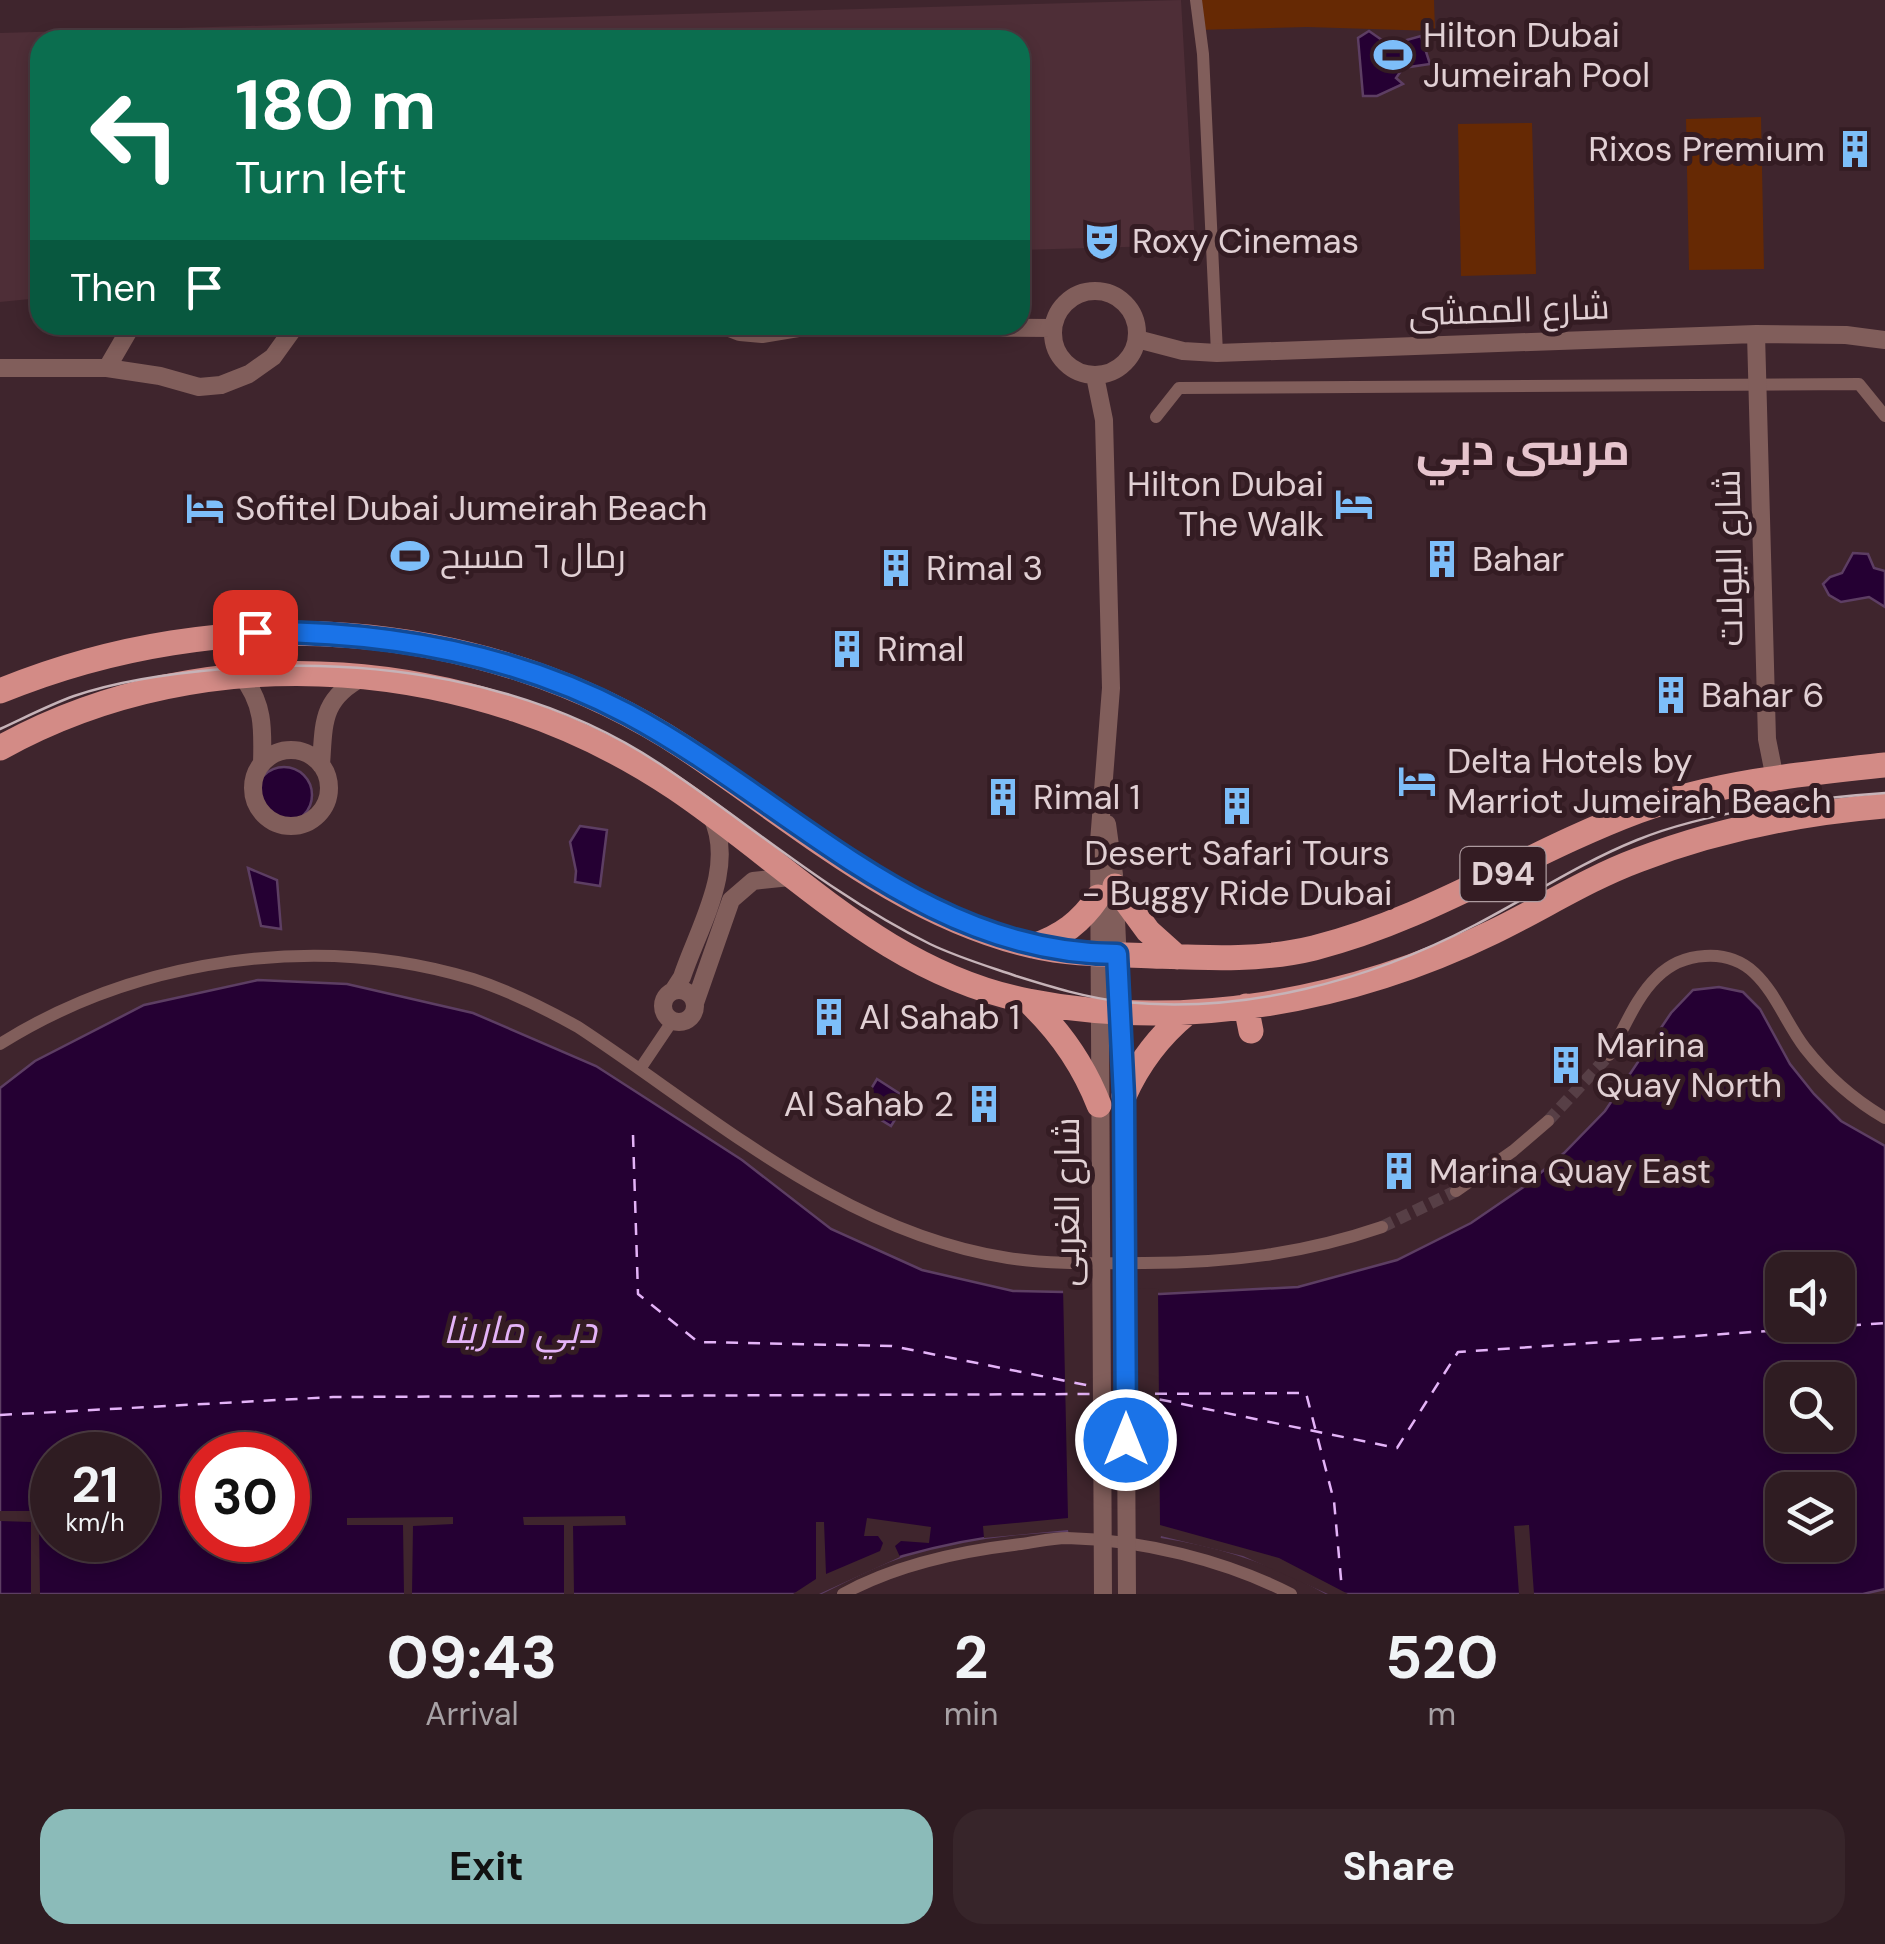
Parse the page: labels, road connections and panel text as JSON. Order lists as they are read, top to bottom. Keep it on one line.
{"streets":{"main road":["D94"],"street":["شارع الممشى","شارع اليولات","شارع الغربى"]},"crossings":[["شارع الممشى","شارع اليولات"],["شارع الممشى","شارع الغربى"],["شارع اليولات","D94"],["D94","شارع الغربى"]],"districts":["مرسى دبي"],"water":["دبي مارينا"],"places":{"sports":["Hilton Dubai Jumeirah Pool","رمال ٦ مسبح"],"building":["Rixos Premium","Bahar","Rimal 3","Rimal","Bahar 6","Rimal 1","Desert Safari Tours - Buggy Ride Dubai","Al Sahab 1","Marina Quay North","Al Sahab 2","Marina Quay East"],"theatre":["Roxy Cinemas"],"hotel":["Hilton Dubai The Walk","Sofitel Dubai Jumeirah Beach","Delta Hotels by Marriot Jumeirah Beach"]},"page":{"turn":["180 m","Turn left"],"then":"Then","speed":"21 km/h","limit":"30","eta":["09:43","Arrival","2","min","520","m"],"buttons":["Exit","Share"]}}
